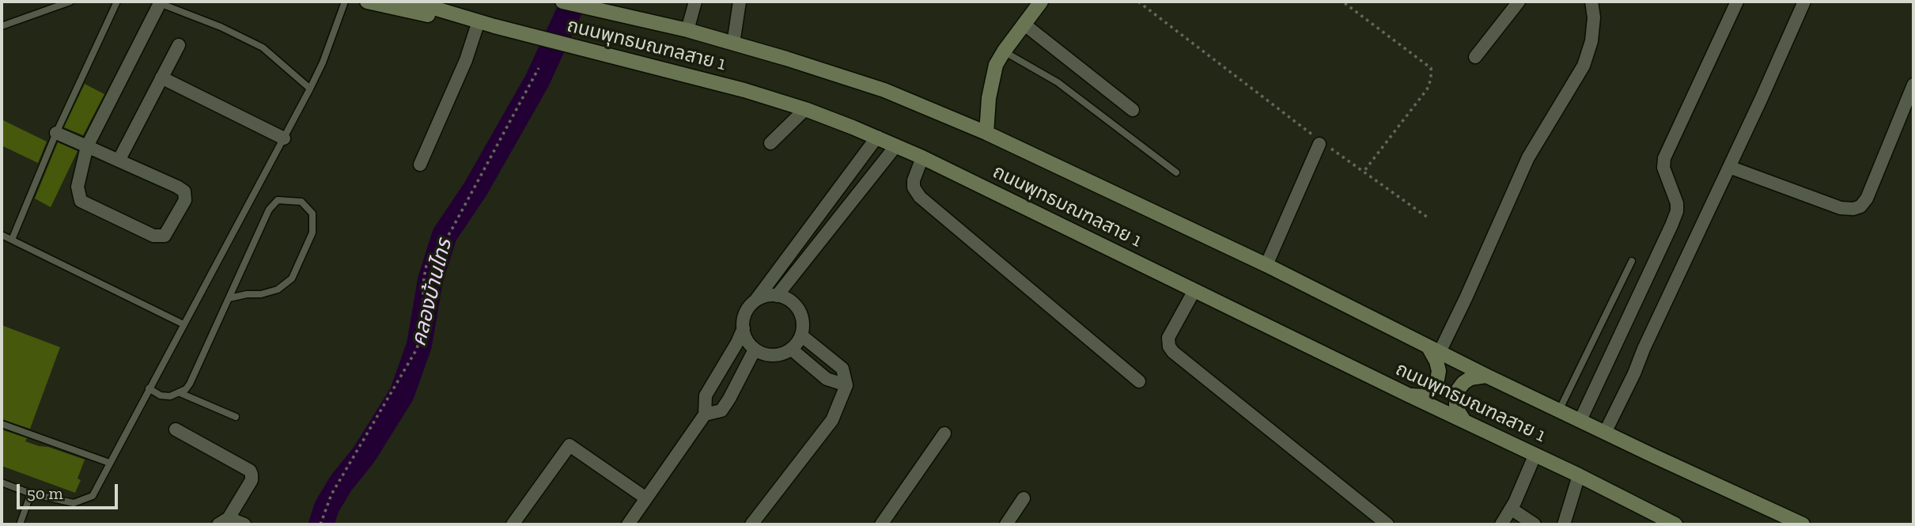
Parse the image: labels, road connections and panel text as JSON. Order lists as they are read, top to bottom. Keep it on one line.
{"streets":{"main road":["ถนนพุทธมณฑลสาย 1"]},"water":["คลองบ้านไทร"],"scale_bar":"50 m"}
